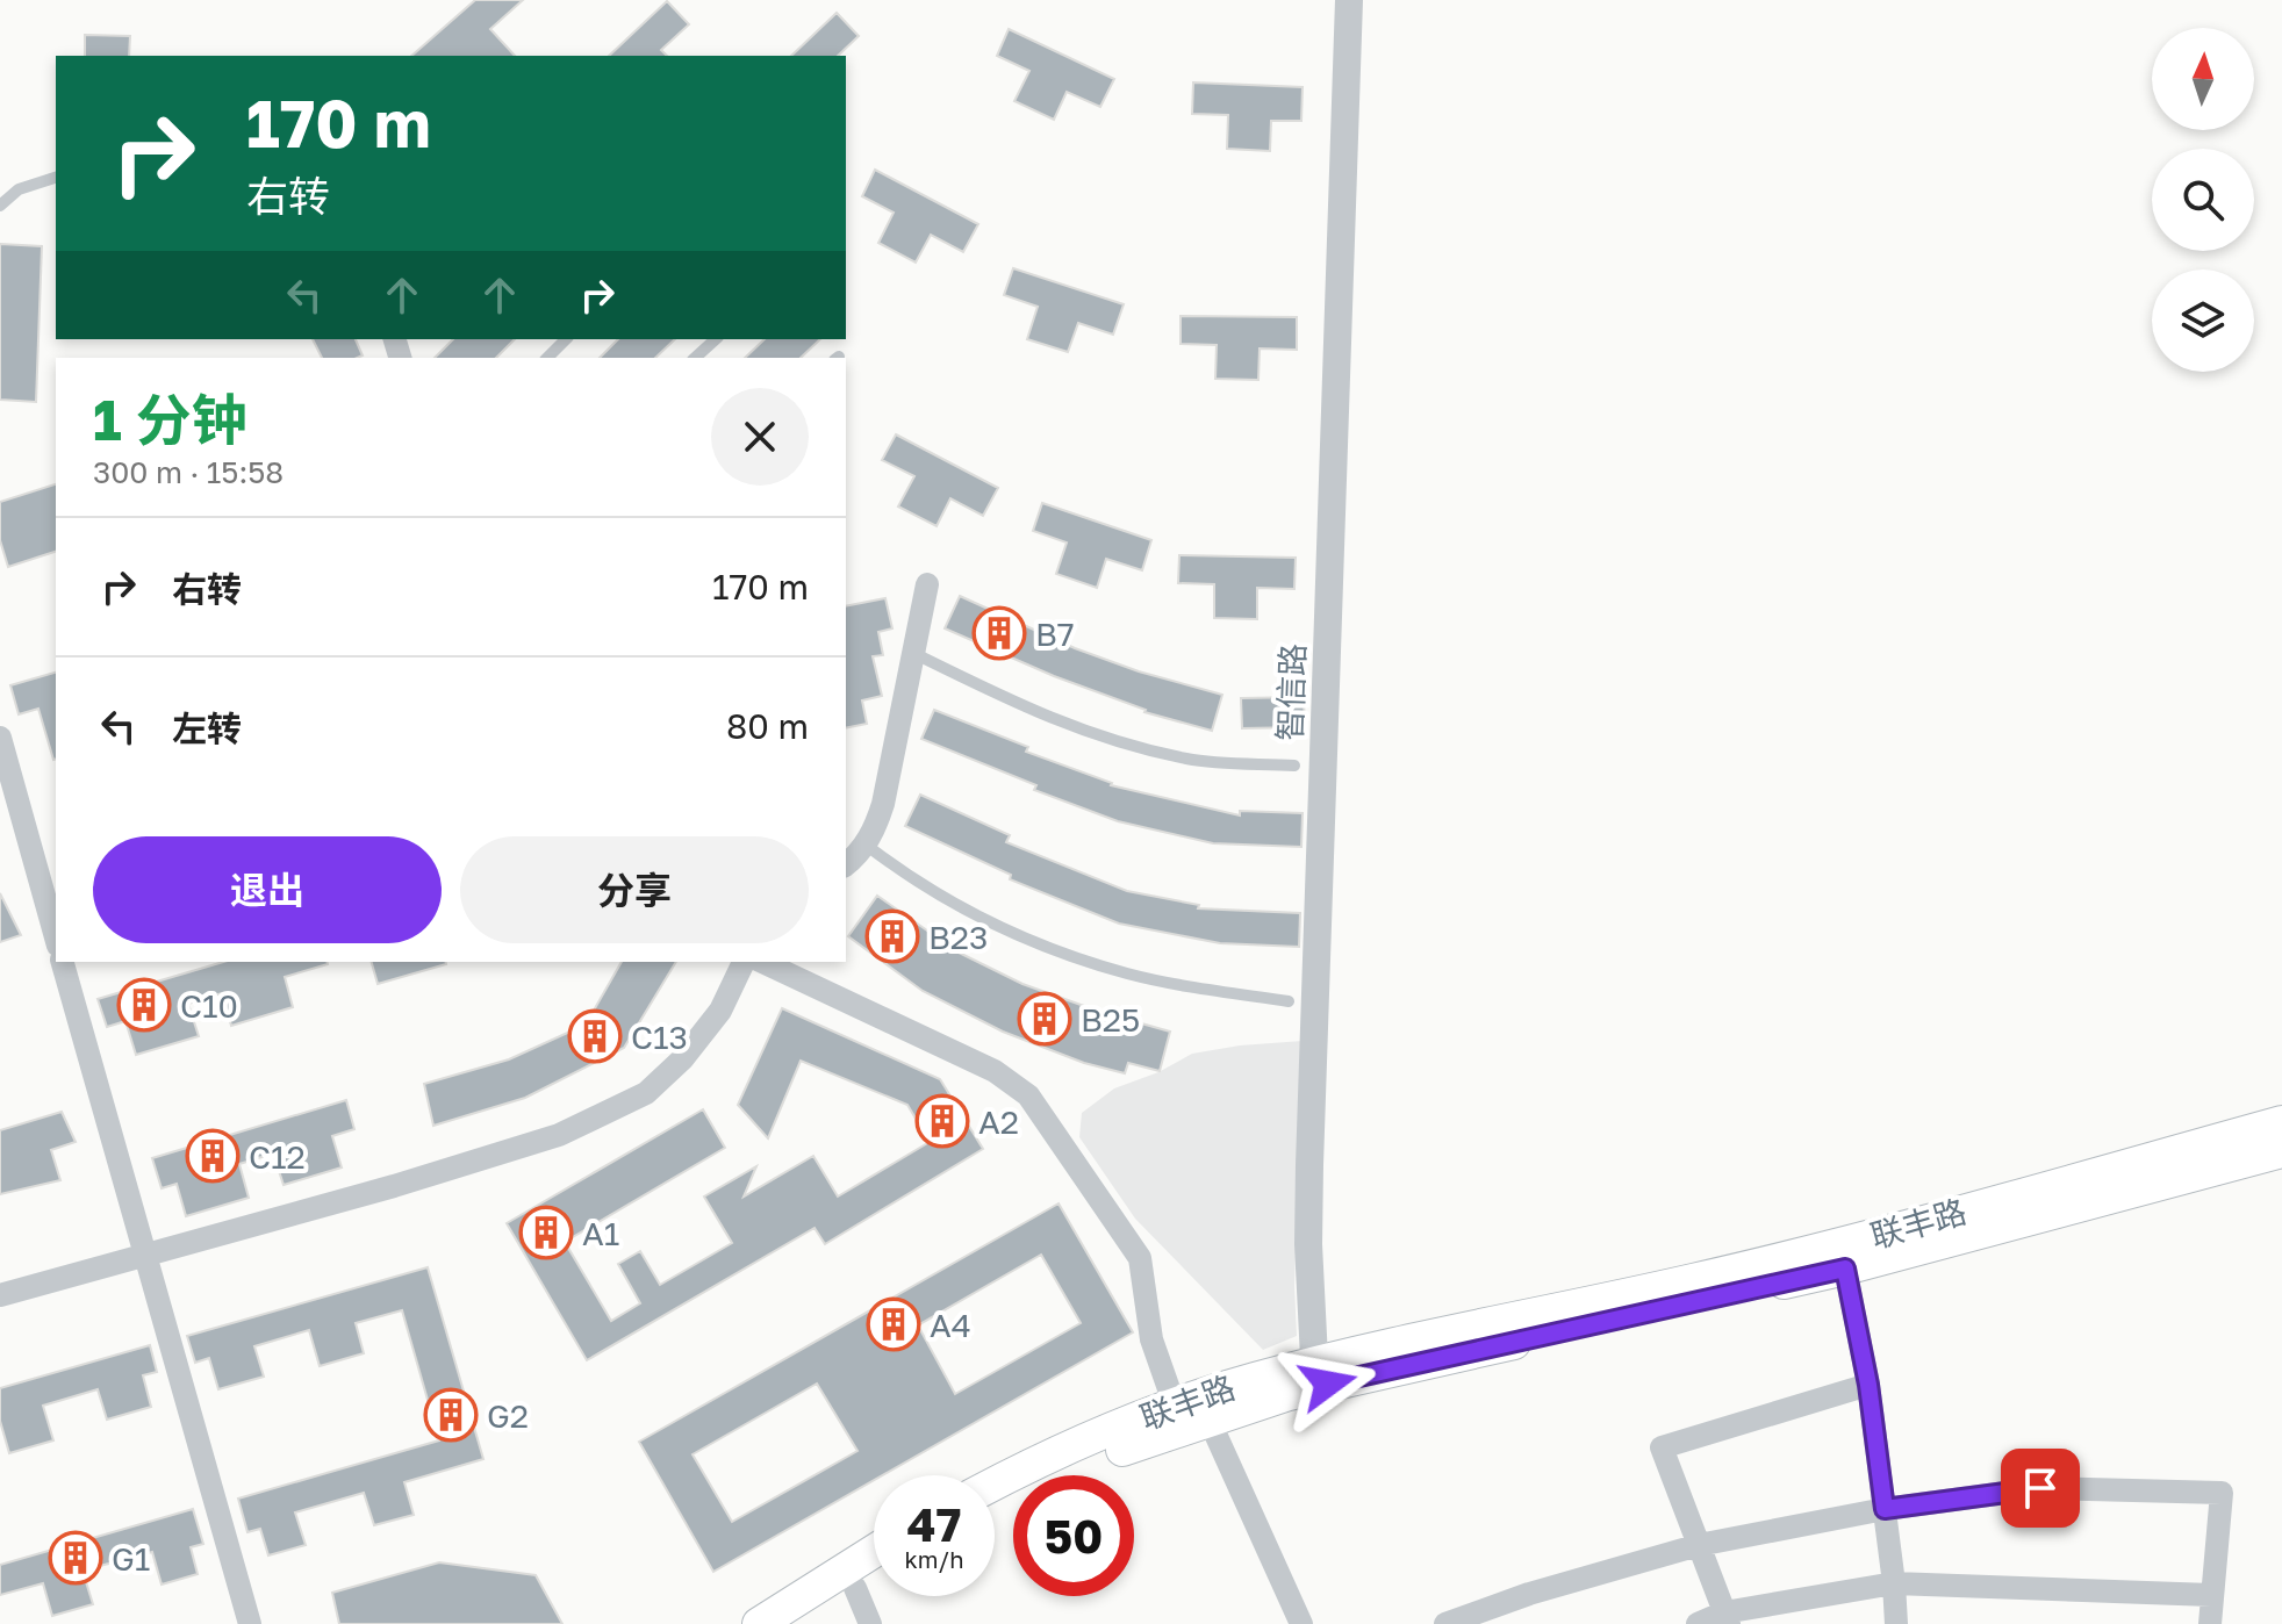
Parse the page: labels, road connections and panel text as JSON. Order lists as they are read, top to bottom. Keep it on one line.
{"streets":{"main road":["联丰路"],"street":["智信路"]},"crossings":[["智信路","联丰路"]],"places":{"building":["B7","B23","C10","B25","C13","A2","C12","A1","A4","G2","G1"]},"north":"top","page":{"turn":["170 m","右转"],"heading":["1 分钟","300 m · 15:58"],"list":[{"name":"右转","value":"170 m"},{"name":"左转","value":"80 m"}],"buttons":["退出","分享"],"speed":"47 km/h","limit":"50"}}
